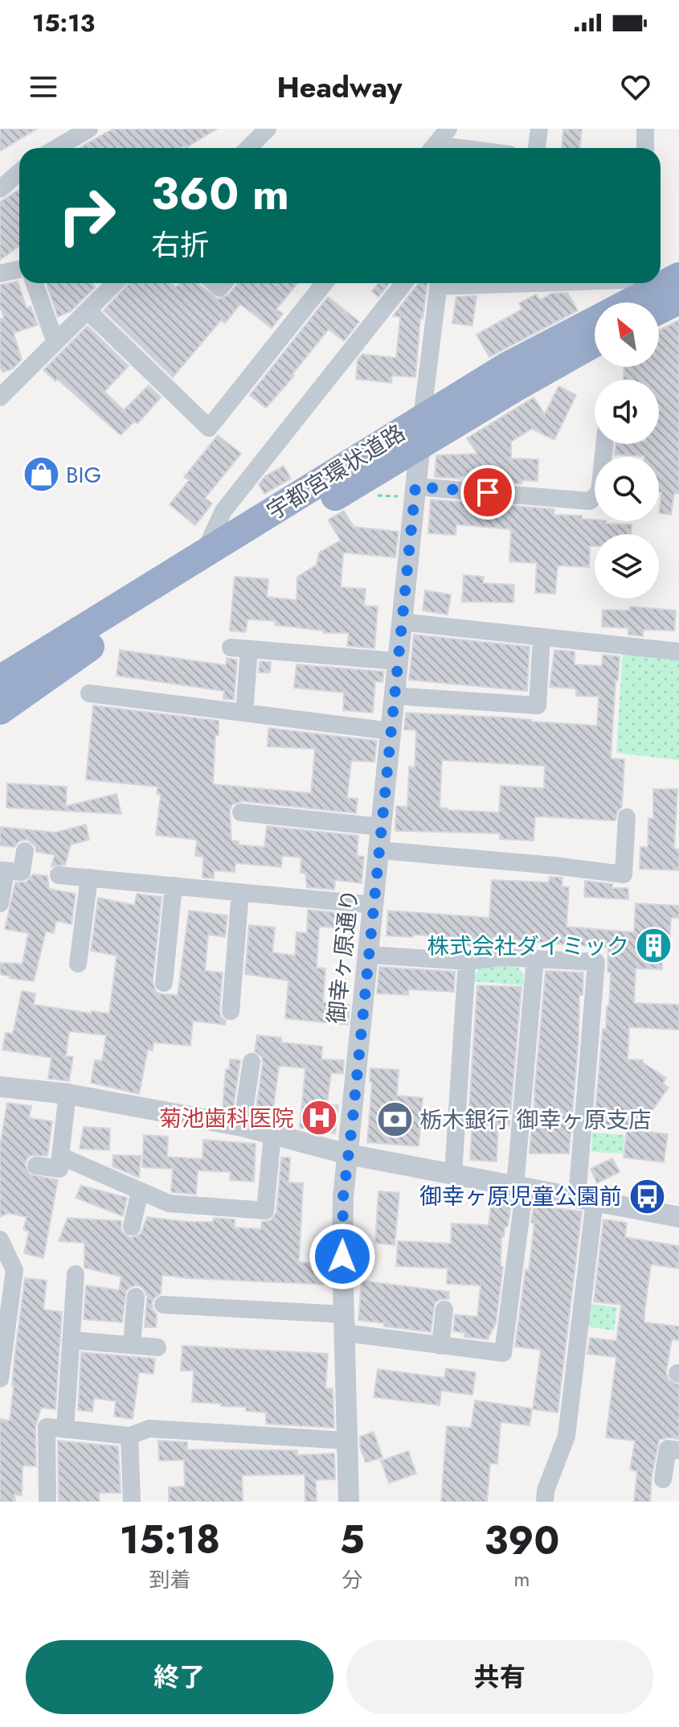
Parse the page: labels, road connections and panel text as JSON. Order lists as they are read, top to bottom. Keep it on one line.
{"streets":{"highway":["宇都宮環状道路"],"street":["御幸ヶ原通り"]},"crossings":[["宇都宮環状道路","御幸ヶ原通り"]],"places":{"shop":["BIG"],"building":["株式会社ダイミック"],"hospital":["菊池歯科医院"],"bank":["栃木銀行 御幸ヶ原支店"],"bus stop":["御幸ヶ原児童公園前"]},"north":"top left","page":{"status":"15:13","header":"Headway","turn":["360 m","右折"],"eta":["15:18","到着","5","分","390","m"],"buttons":["終了","共有"]}}
